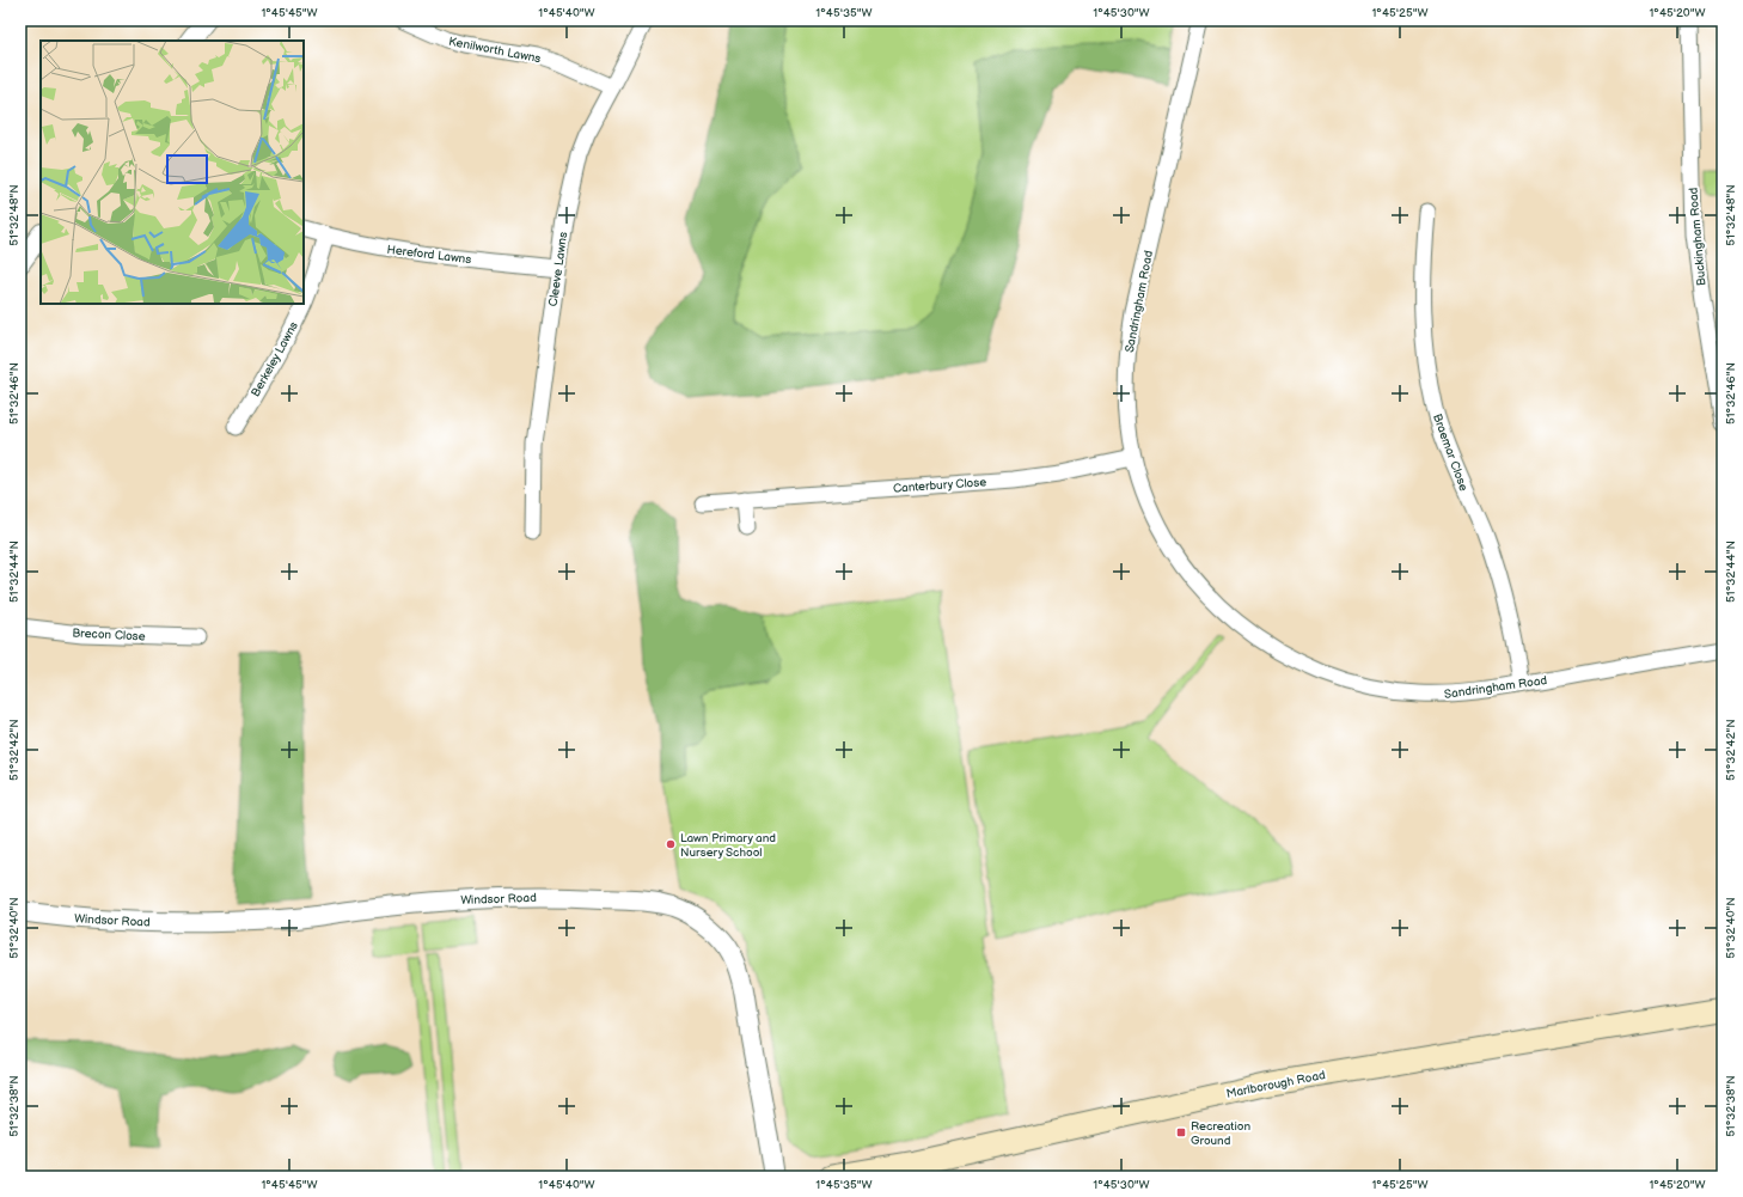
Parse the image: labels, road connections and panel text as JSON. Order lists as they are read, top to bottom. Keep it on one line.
{"streets":{"main road":["Marlborough Road"],"street":["Kenilworth Lawns","Buckingham Road","Hereford Lawns","Cleeve Lawns","Sandringham Road","Berkeley Lawns","Braemar Close","Canterbury Close","Brecon Close","Windsor Road"]},"crossings":[["Kenilworth Lawns","Cleeve Lawns"],["Hereford Lawns","Cleeve Lawns"],["Hereford Lawns","Berkeley Lawns"],["Sandringham Road","Braemar Close"],["Sandringham Road","Canterbury Close"]],"places":{"other":["Lawn Primary and Nursery School"],"transit":["Recreation Ground"]},"coordinates":["1°45'45\"W","1°45'40\"W","1°45'35\"W","1°45'30\"W","1°45'25\"W","1°45'20\"W","51°32'48\"N","51°32'46\"N","51°32'44\"N","51°32'42\"N","51°32'40\"N","51°32'38\"N"]}
